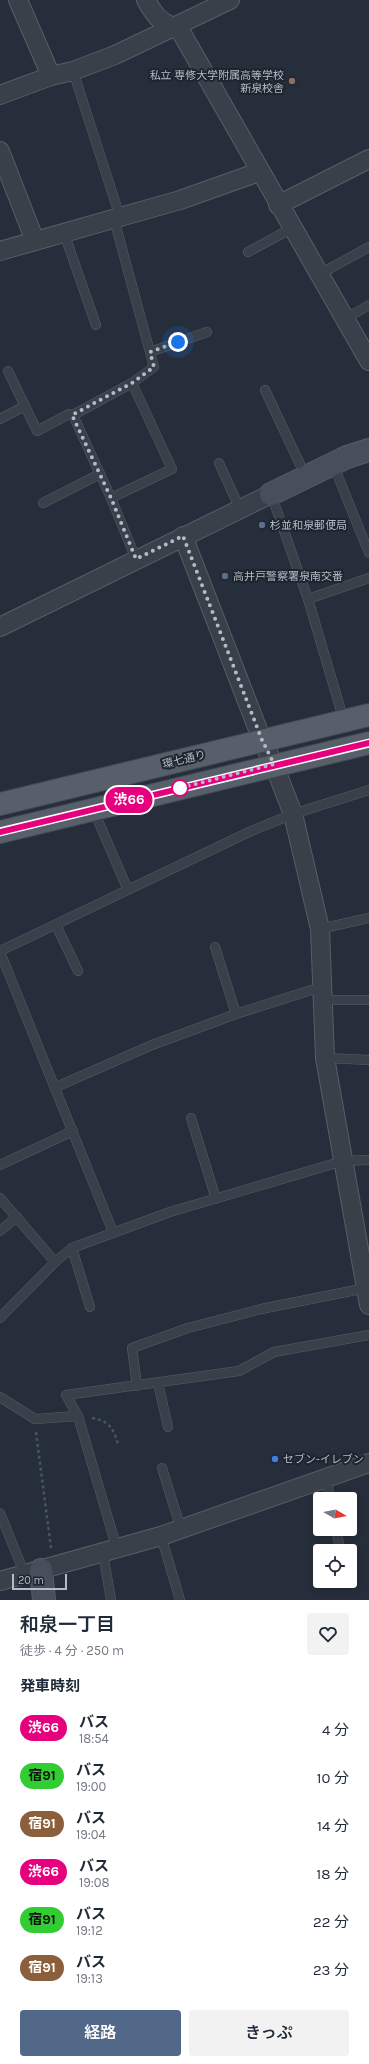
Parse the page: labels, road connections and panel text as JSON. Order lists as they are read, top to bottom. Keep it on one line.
{"streets":{"main road":["環七通り"]},"places":["私立 専修大学附属高等学校 新泉校舎","杉並和泉郵便局","高井戸警察署泉南交番","セブン-イレブン"],"lines":["bus line 渋66"],"scale_bar":"20 m","north":"right","page":{"on_map":"渋66","scale":"20 m","heading":[["和泉一丁目","徒歩 · 4 分 · 250 m"],"発車時刻"],"list":[{"mark":"渋66","name":"バス","note":"18:54","value":"4 分"},{"mark":"宿91","name":"バス","note":"19:00","value":"10 分"},{"mark":"宿91","name":"バス","note":"19:04","value":"14 分"},{"mark":"渋66","name":"バス","note":"19:08","value":"18 分"},{"mark":"宿91","name":"バス","note":"19:12","value":"22 分"},{"mark":"宿91","name":"バス","note":"19:13","value":"23 分"}],"buttons":["経路","きっぷ"]}}
